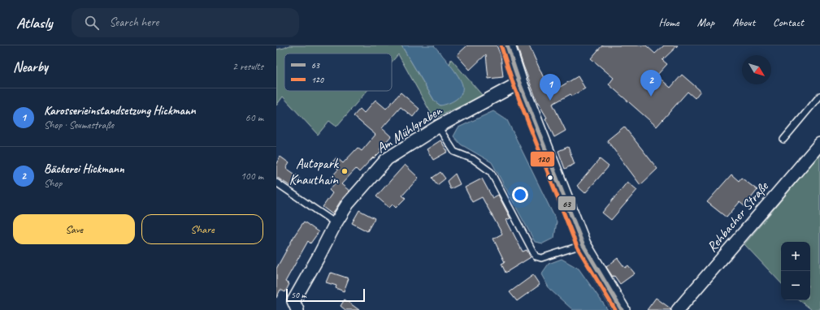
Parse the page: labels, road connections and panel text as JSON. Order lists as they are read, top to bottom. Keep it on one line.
{"streets":{"street":["Am Mühlgraben","Rehbacher Straße"]},"places":["Autopark Knauthain"],"lines":["transit line 63","transit line 120"],"legend":["63","120"],"scale_bar":"50 m","north":"bottom right","page":{"header":"Atlasly","search":"Search here","nav":["Home","Map","About","Contact"],"heading":["Nearby","2 results"],"pins":["2","1"],"list":[{"mark":"1","name":"Karosserieinstandsetzung Hickmann","note":"Shop · Seumestraße","value":"60 m"},{"mark":"2","name":"Bäckerei Hickmann","note":"Shop","value":"100 m"}],"buttons":["Save","Share"],"map_buttons":["+","−"],"scale":"50 m"}}
